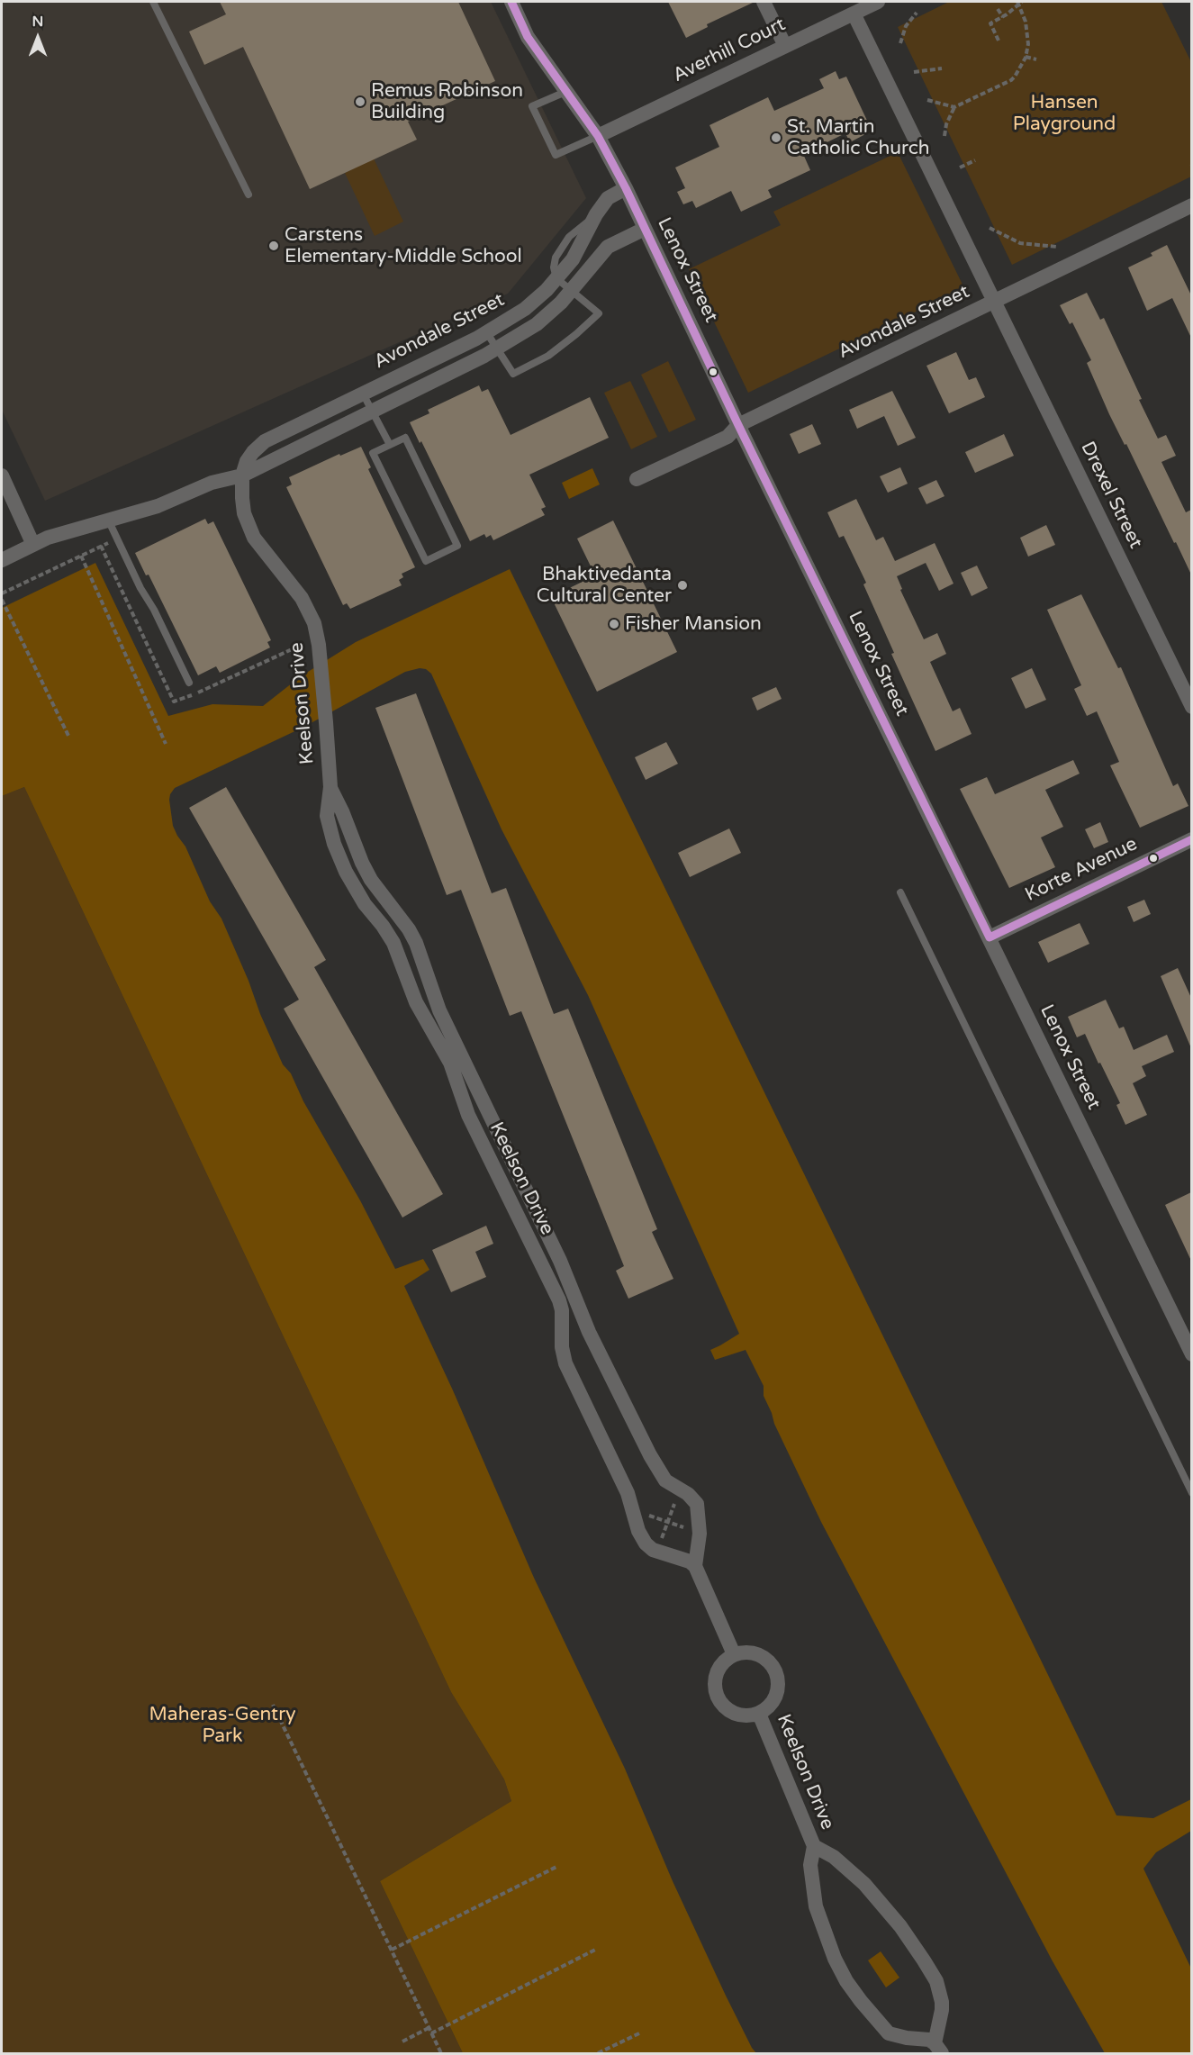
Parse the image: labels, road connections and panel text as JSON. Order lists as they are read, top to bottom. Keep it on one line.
{"streets":{"street":["Averhill Court","Lenox Street","Avondale Street","Drexel Street","Keelson Drive","Korte Avenue"]},"crossings":[["Averhill Court","Lenox Street"],["Averhill Court","Drexel Street"],["Lenox Street","Avondale Street"],["Lenox Street","Korte Avenue"],["Avondale Street","Drexel Street"],["Avondale Street","Keelson Drive"]],"parks":["Hansen Playground","Maheras-Gentry Park"],"places":["Remus Robinson Building","St. Martin Catholic Church","Carstens Elementary-Middle School","Bhaktivedanta Cultural Center","Fisher Mansion"],"north":"top"}
